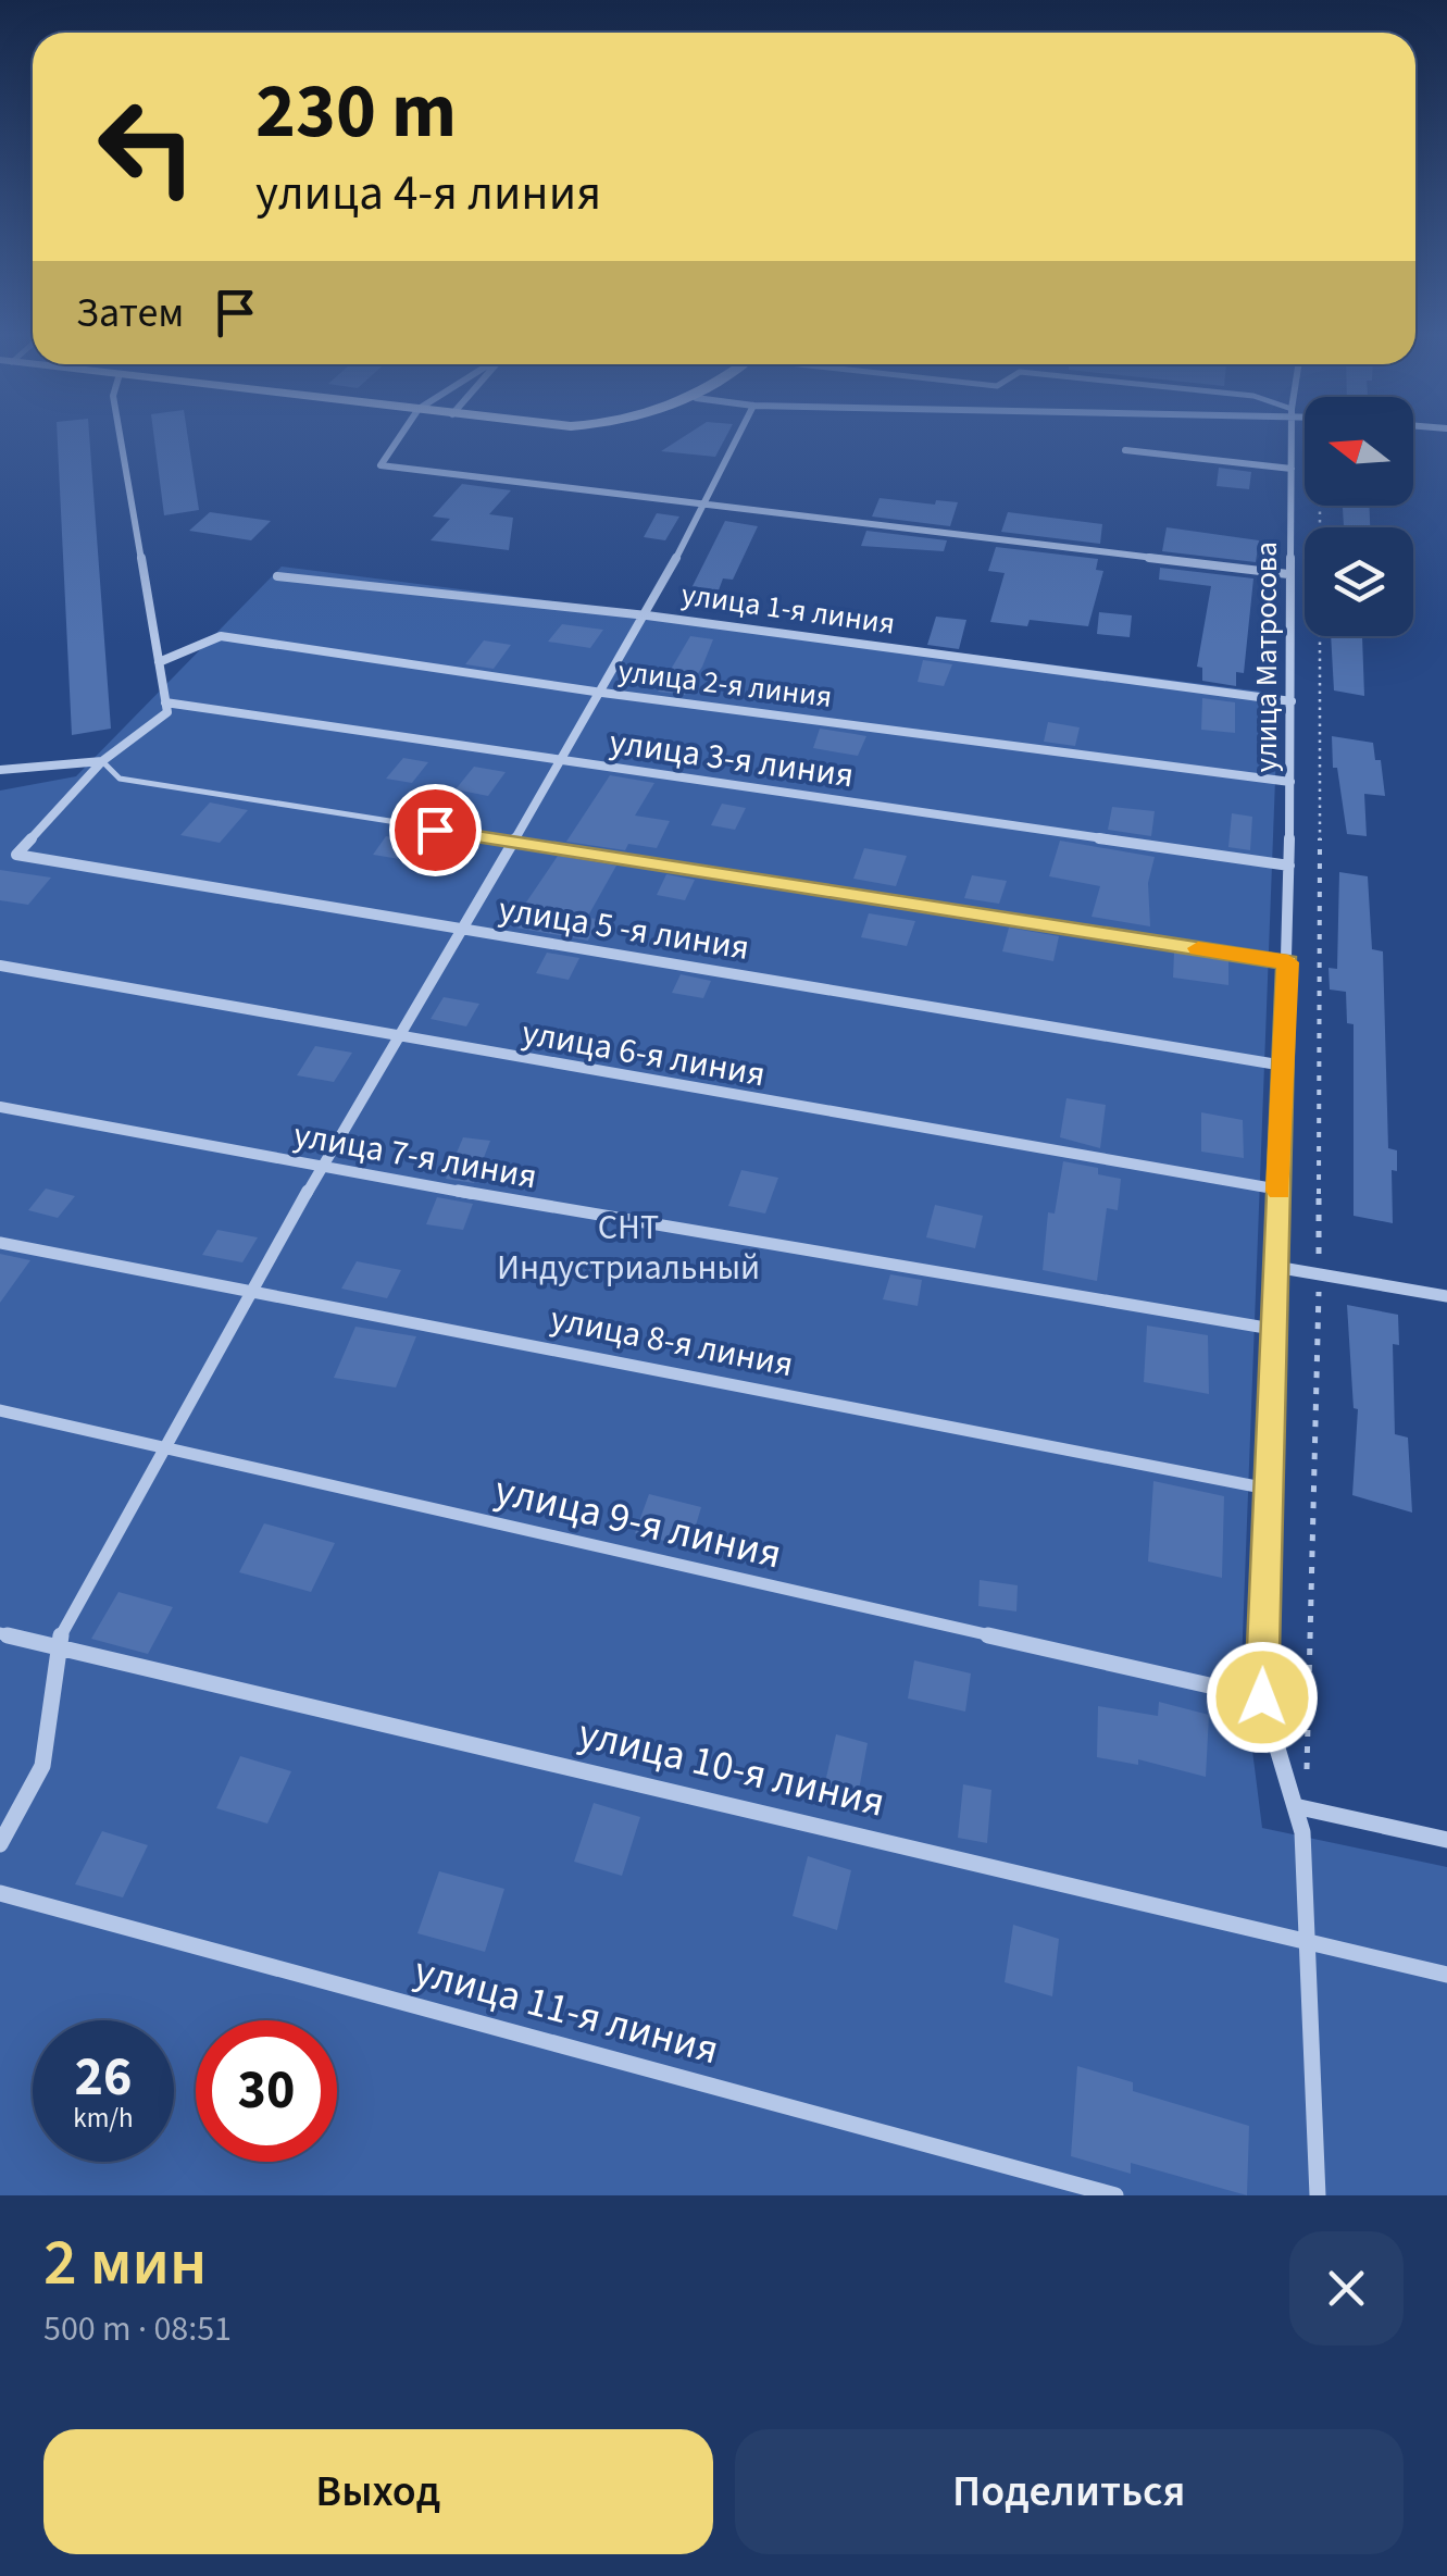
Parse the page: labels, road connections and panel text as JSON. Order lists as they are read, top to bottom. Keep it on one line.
{"streets":{"street":["улица 1-я линия","улица Матросова","улица 2-я линия","улица 3-я линия","улица 5 -я линия","улица 6-я линия","улица 7-я линия","улица 8-я линия","улица 9-я линия","улица 10-я линия","улица 11-я линия"]},"crossings":[["улица 1-я линия","улица Матросова"],["улица Матросова","улица 2-я линия"],["улица Матросова","улица 3-я линия"],["улица Матросова","улица 5 -я линия"],["улица Матросова","улица 6-я линия"],["улица Матросова","улица 7-я линия"],["улица Матросова","улица 8-я линия"],["улица Матросова","улица 9-я линия"],["улица Матросова","улица 10-я линия"]],"parks":["СНТ Индустриальный"],"north":"left","page":{"turn":["230 m","улица 4-я линия"],"then":"Затем","speed":"26 km/h","limit":"30","heading":["2 мин","500 m · 08:51"],"buttons":["Выход","Поделиться"]}}
